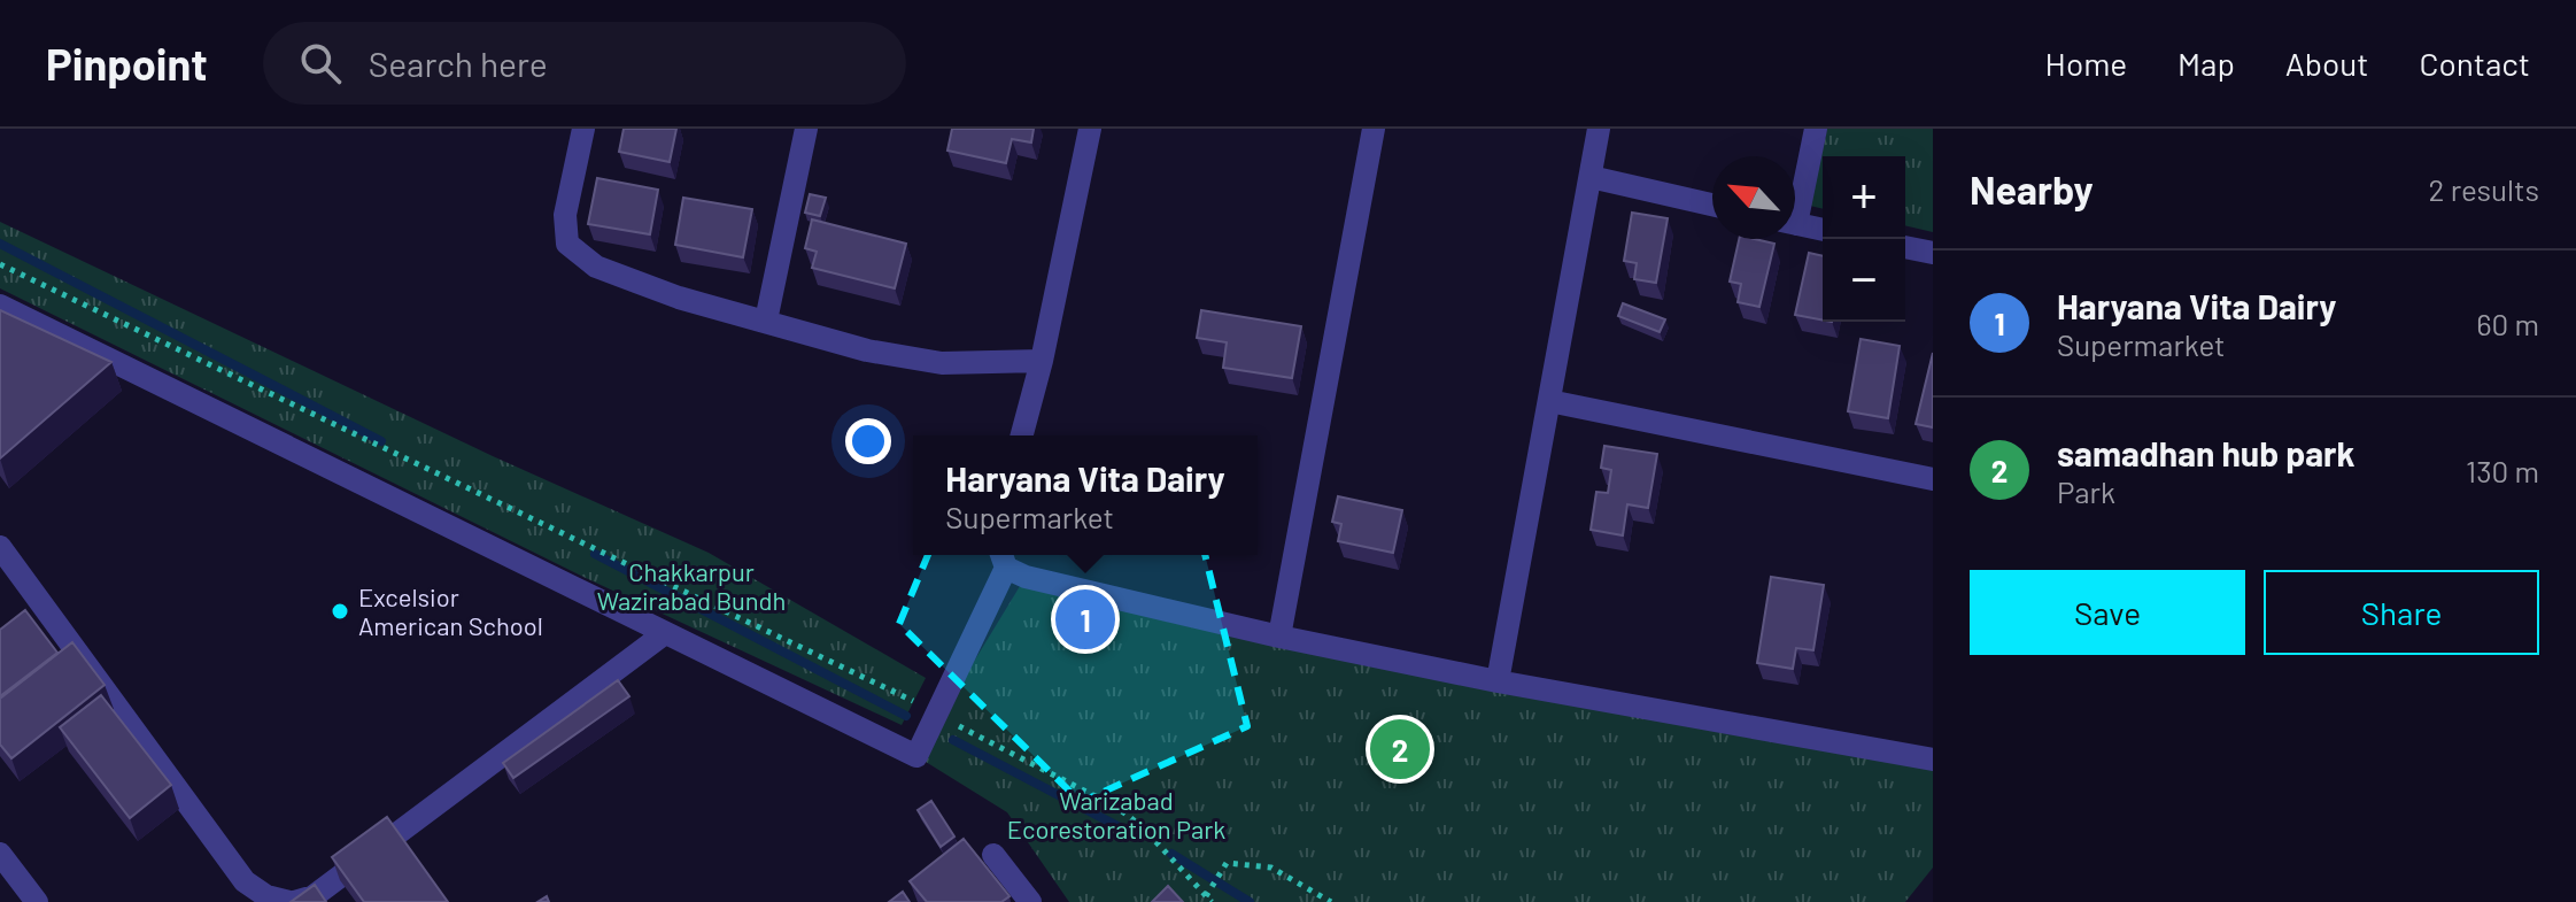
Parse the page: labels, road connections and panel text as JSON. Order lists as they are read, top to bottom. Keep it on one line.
{"parks":["Chakkarpur Wazirabad Bundh","Warizabad Ecorestoration Park"],"places":["Excelsior American School"],"north":"top left","page":{"header":"Pinpoint","search":"Search here","nav":["Home","Map","About","Contact"],"heading":["Nearby","2 results"],"map_buttons":["+","−"],"list":[{"mark":"1","name":"Haryana Vita Dairy","note":"Supermarket","value":"60 m"},{"mark":"2","name":"samadhan hub park","note":"Park","value":"130 m"}],"popup":["Haryana Vita Dairy","Supermarket"],"buttons":["Save","Share"],"pins":["1","2"]}}
